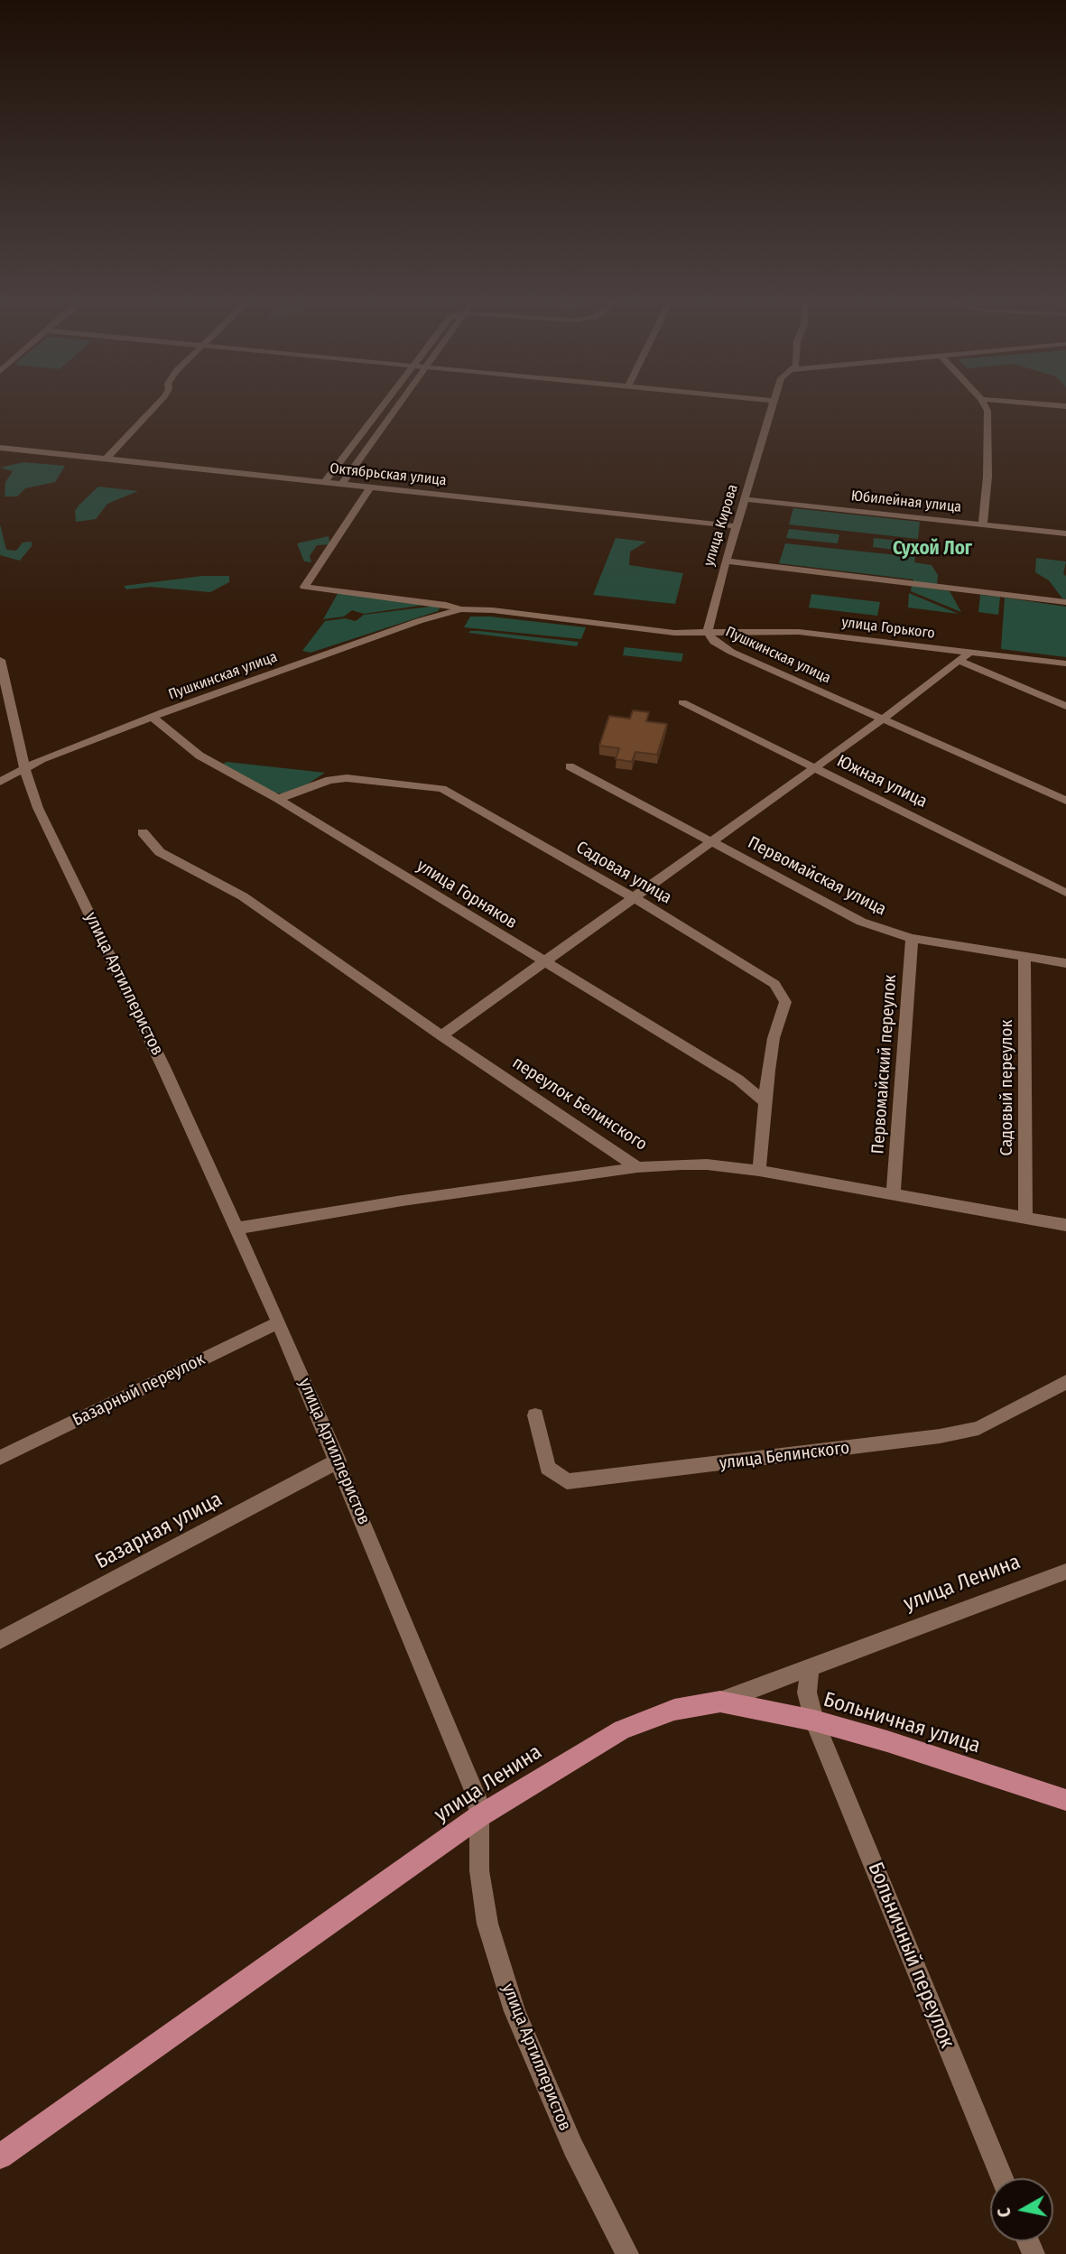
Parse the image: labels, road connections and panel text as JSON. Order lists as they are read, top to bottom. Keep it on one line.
{"streets":{"main road":["улица Ленина","Больничная улица"],"street":["Октябрьская улица","Юбилейная улица","улица Кирова","улица Горького","Пушкинская улица","Южная улица","Садовая улица","Первомайская улица","улица Горняков","улица Артиллеристов","Первомайский переулок","Садовый переулок","переулок Белинского","Базарный переулок","улица Белинского","Базарная улица","Больничный переулок"]},"crossings":[["Октябрьская улица","улица Кирова"],["Октябрьская улица","Пушкинская улица"],["Юбилейная улица","улица Кирова"],["улица Кирова","улица Горького"],["улица Кирова","Пушкинская улица"],["улица Горького","Пушкинская улица"],["Пушкинская улица","улица Горняков"],["Пушкинская улица","улица Артиллеристов"],["Садовая улица","улица Горняков"],["Первомайская улица","Первомайский переулок"],["Первомайская улица","Садовый переулок"],["улица Артиллеристов","Базарный переулок"],["улица Артиллеристов","Базарная улица"],["улица Артиллеристов","улица Ленина"],["Первомайский переулок","переулок Белинского"],["Садовый переулок","переулок Белинского"],["улица Ленина","Больничная улица"],["улица Ленина","Больничный переулок"],["Больничная улица","Больничный переулок"]],"districts":["Сухой Лог"],"north":"left"}
